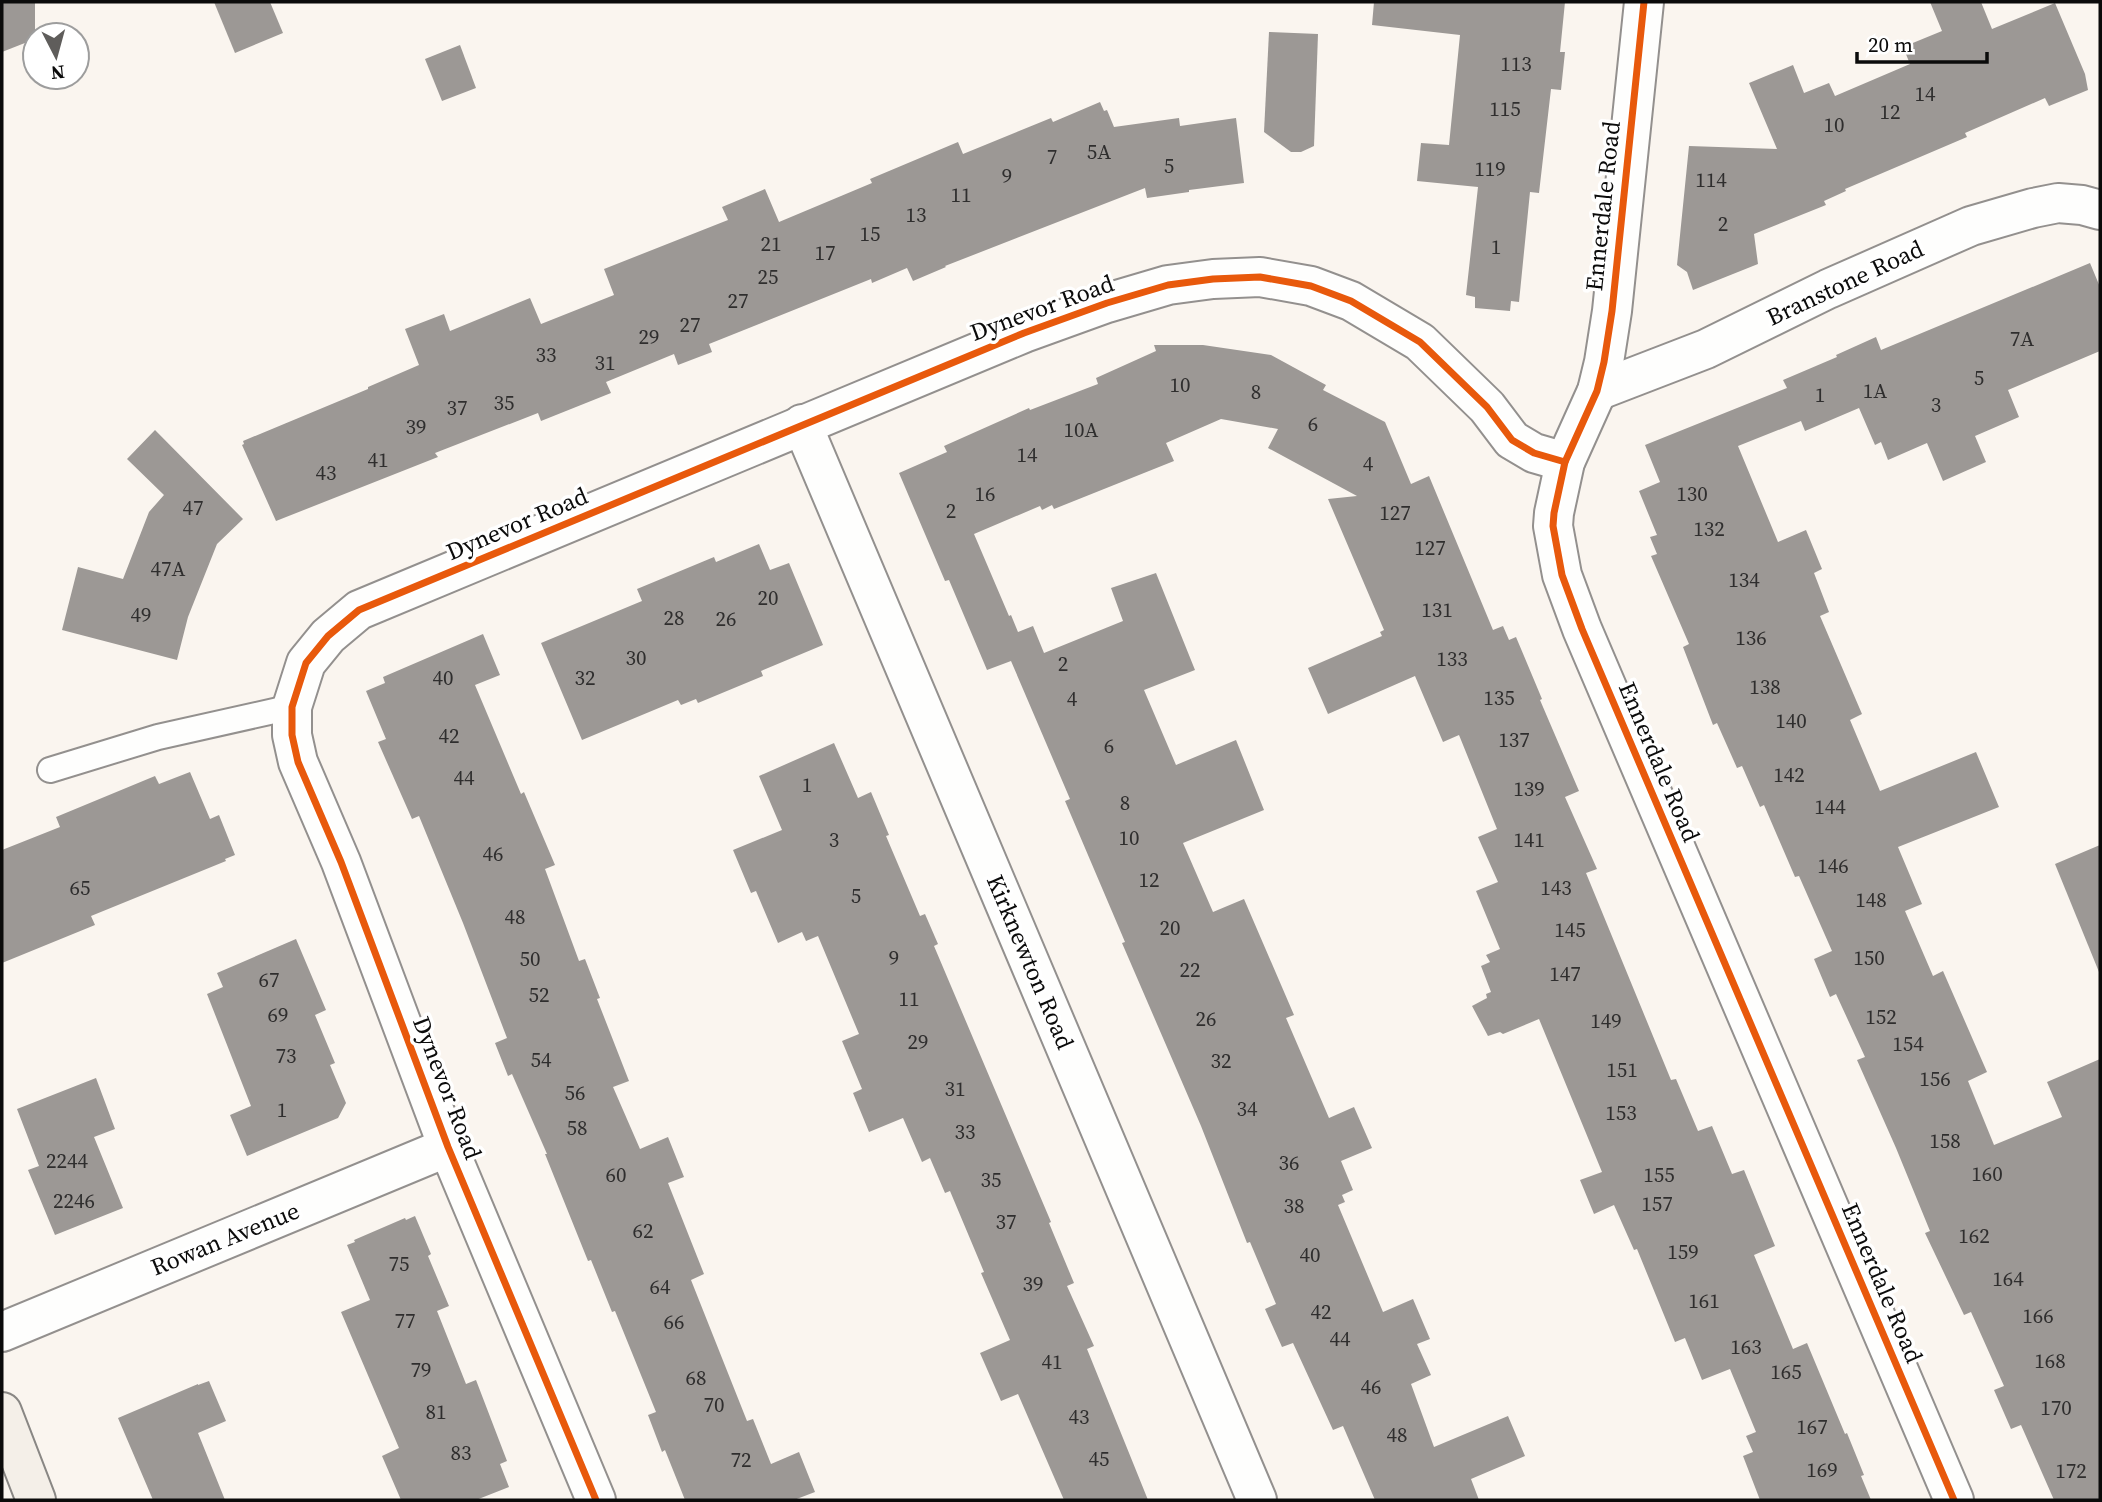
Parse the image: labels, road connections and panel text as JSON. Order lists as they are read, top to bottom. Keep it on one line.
{"streets":{"street":["Ennerdale Road","Branstone Road","Dynevor Road","Kirknewton Road","Rowan Avenue"]},"crossings":[["Ennerdale Road","Branstone Road"],["Ennerdale Road","Dynevor Road"],["Dynevor Road","Kirknewton Road"],["Dynevor Road","Rowan Avenue"]],"house_numbers":["113","14","115","12","10","5A","7","5","119","9","114","11","13","2","15","21","1","17","25","27","27","29","7A","33","31","5","10","1A","8","1","35","3","37","6","39","10A","14","41","4","43","16","130","47","2","127","132","127","47A","134","20","131","49","28","26","136","30","133","2","40","32","138","135","4","140","42","137","6","142","44","1","139","8","144","10","3","141","46","146","12","65","143","5","148","48","20","145","9","150","50","22","147","67","52","11","69","152","26","149","29","154","73","54","32","151","156","31","56","34","1","153","58","33","158","2244","36","160","60","155","35","2246","157","38","37","62","162","159","40","75","164","39","64","161","42","166","77","66","44","163","168","41","79","165","68","46","70","170","81","43","167","48","83","45","72","169","172"],"scale_bar":"20 m","north":"bottom"}
